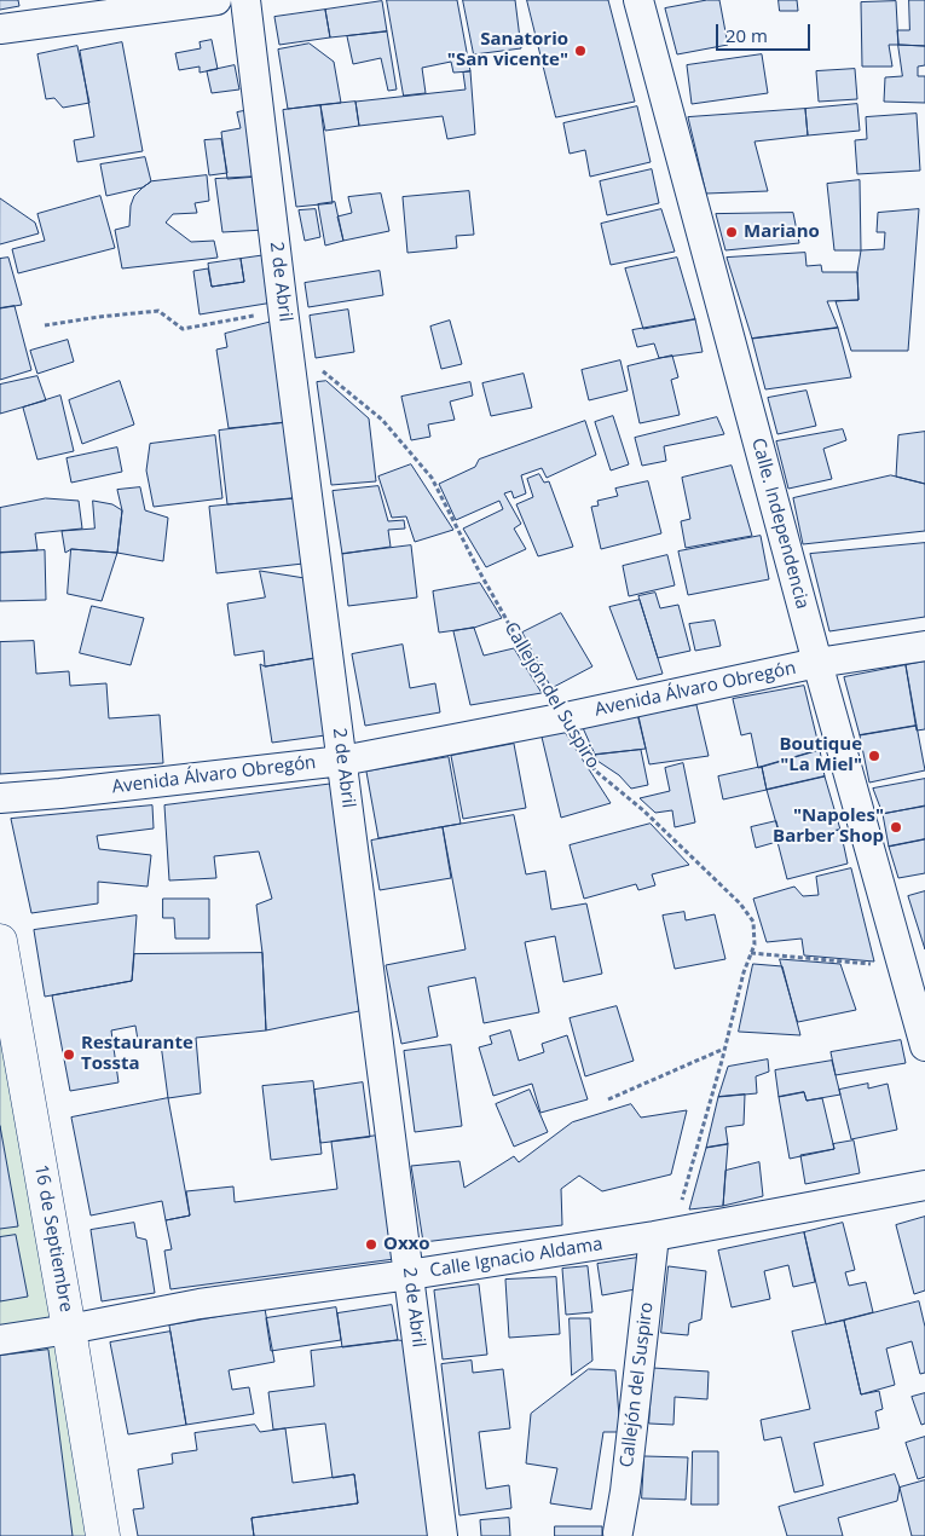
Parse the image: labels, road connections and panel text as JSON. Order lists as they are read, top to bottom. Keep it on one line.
{"streets":{"street":["2 de Abril","Calle. Independencia","Avenida Álvaro Obregón","Callejón del Suspiro","16 de Septiembre","Calle Ignacio Aldama"]},"crossings":[["2 de Abril","Avenida Álvaro Obregón"],["2 de Abril","Callejón del Suspiro"],["2 de Abril","Calle Ignacio Aldama"],["Calle. Independencia","Avenida Álvaro Obregón"],["Avenida Álvaro Obregón","Callejón del Suspiro"],["Callejón del Suspiro","Calle Ignacio Aldama"],["16 de Septiembre","Calle Ignacio Aldama"]],"places":["Sanatorio \"San vicente\"","Mariano","Boutique \"La Miel\"","\"Napoles\" Barber Shop","Restaurante Tossta","Oxxo"],"scale_bar":"20 m"}
